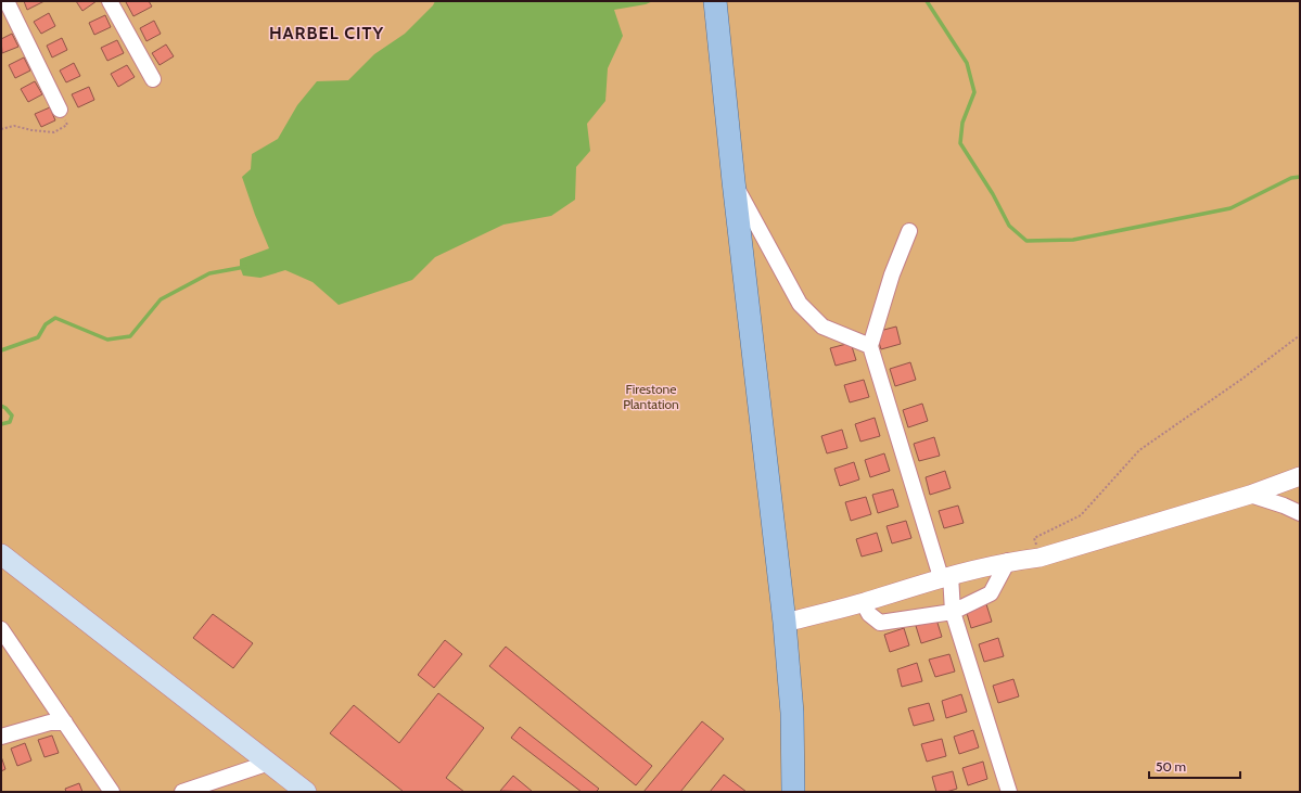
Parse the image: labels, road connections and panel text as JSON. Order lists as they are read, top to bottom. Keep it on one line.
{"districts":["HARBEL CITY"],"parks":["Firestone Plantation"],"scale_bar":"50 m"}
